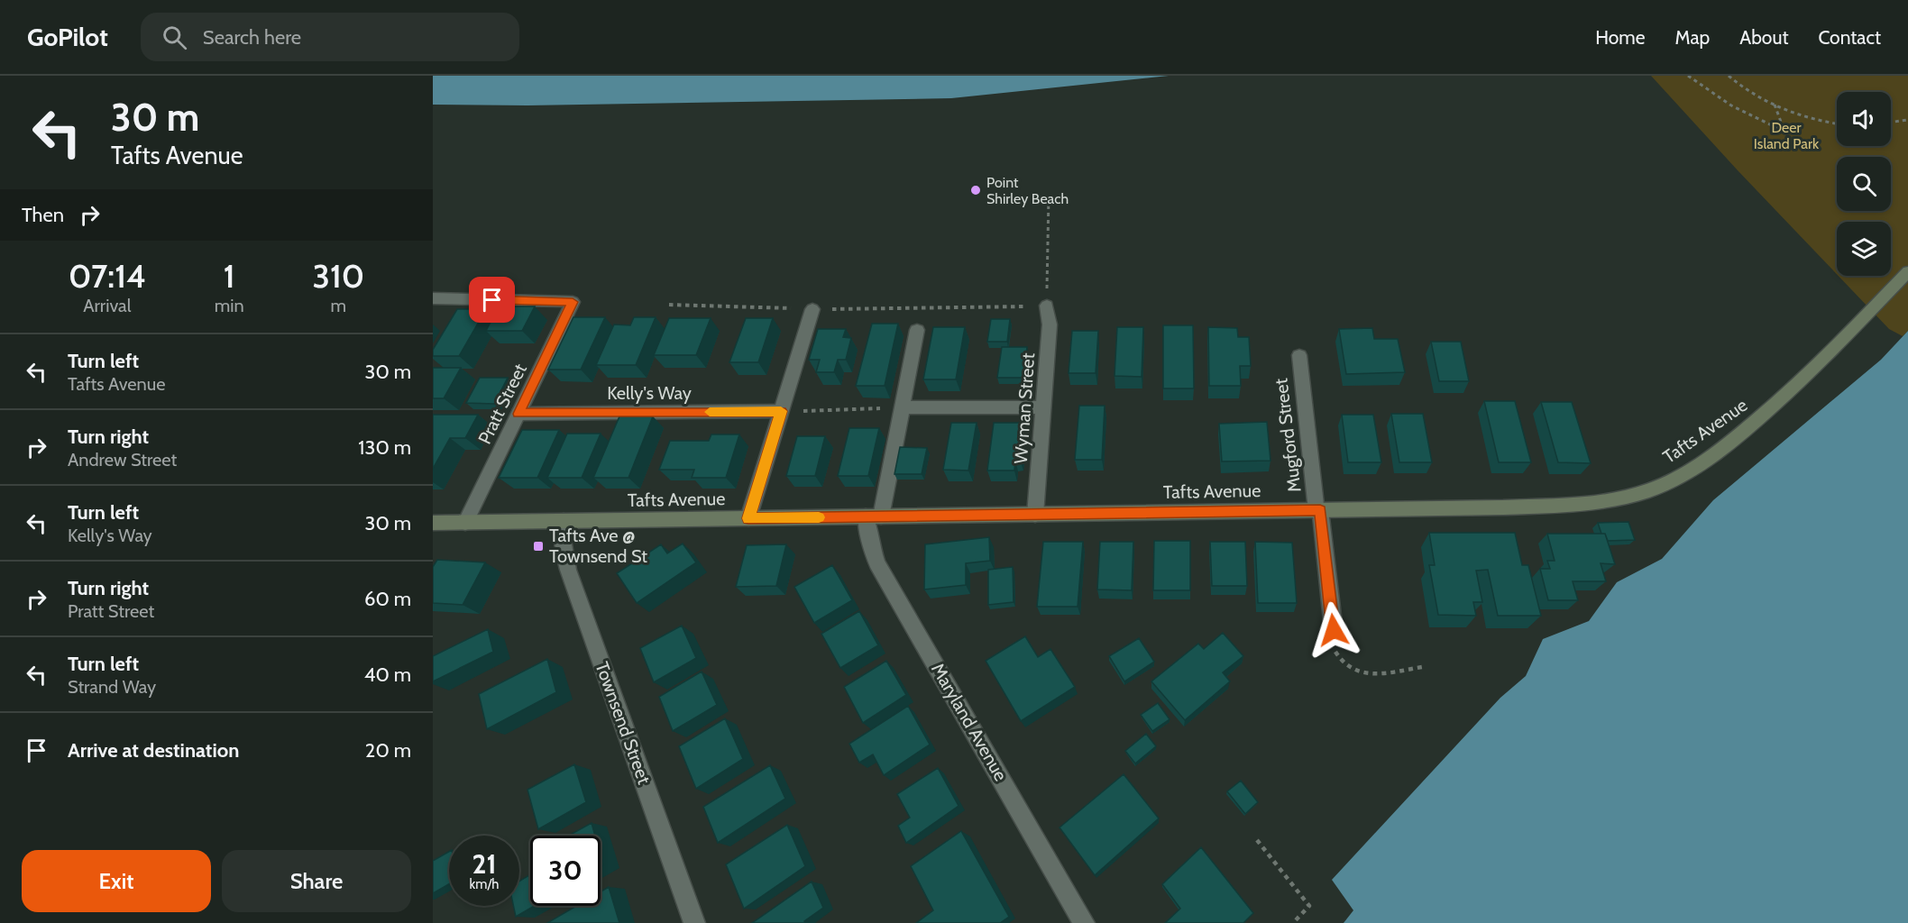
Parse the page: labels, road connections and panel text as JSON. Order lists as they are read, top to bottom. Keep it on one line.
{"streets":{"main road":["Tafts Avenue"],"street":["Kelly's Way","Pratt Street","Wyman Street","Mugford Street","Maryland Avenue","Townsend Street"]},"crossings":[["Kelly's Way","Pratt Street"],["Pratt Street","Tafts Avenue"],["Wyman Street","Tafts Avenue"],["Tafts Avenue","Mugford Street"],["Tafts Avenue","Maryland Avenue"],["Tafts Avenue","Townsend Street"]],"parks":["Deer Island Park"],"places":{"other":["Point Shirley Beach"],"transit":["Tafts Ave @ Townsend St"]},"page":{"header":"GoPilot","search":"Search here","nav":["Home","Map","About","Contact"],"turn":["30 m","Tafts Avenue"],"then":"Then","eta":["07:14","Arrival","1","min","310","m"],"list":[{"name":"Turn left","note":"Tafts Avenue","value":"30 m"},{"name":"Turn right","note":"Andrew Street","value":"130 m"},{"name":"Turn left","note":"Kelly's Way","value":"30 m"},{"name":"Turn right","note":"Pratt Street","value":"60 m"},{"name":"Turn left","note":"Strand Way","value":"40 m"},{"name":"Arrive at destination","value":"20 m"}],"speed":"21 km/h","limit":"30","buttons":["Exit","Share"]}}
